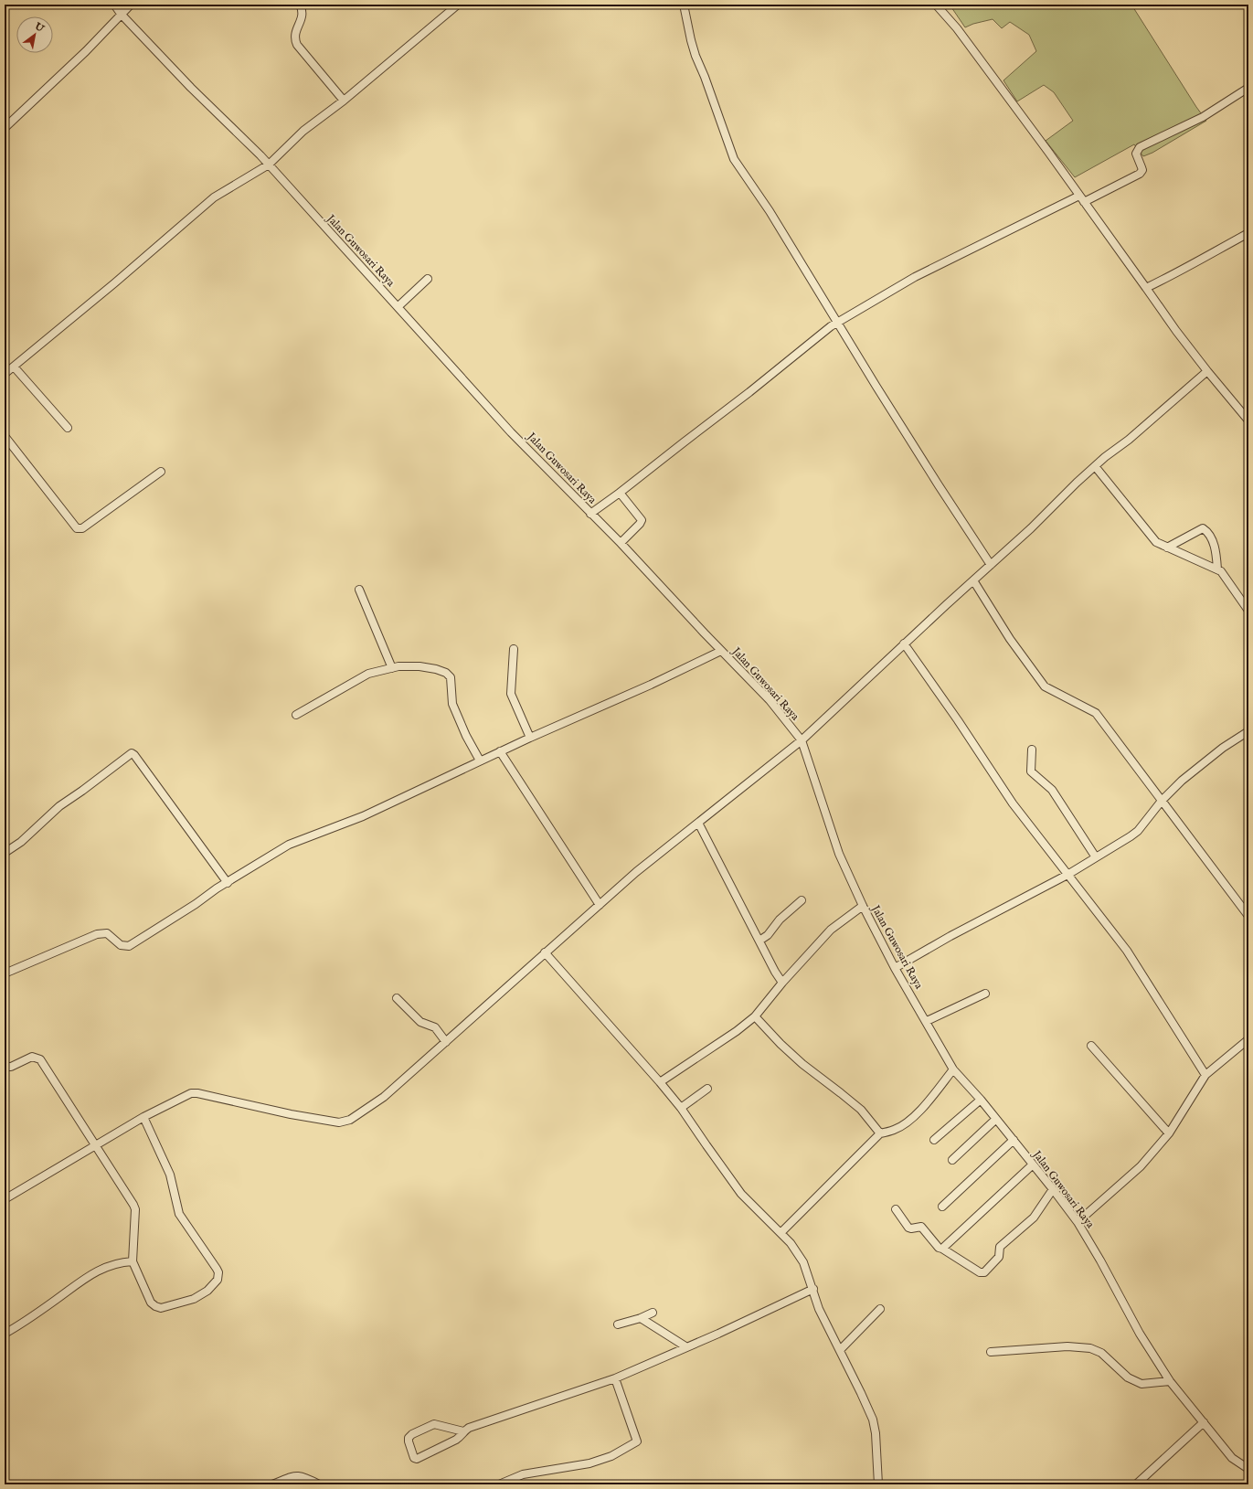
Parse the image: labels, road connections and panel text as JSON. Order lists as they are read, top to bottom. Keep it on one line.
{"streets":{"street":["Jalan Guwosari Raya"]},"north":"top right"}
